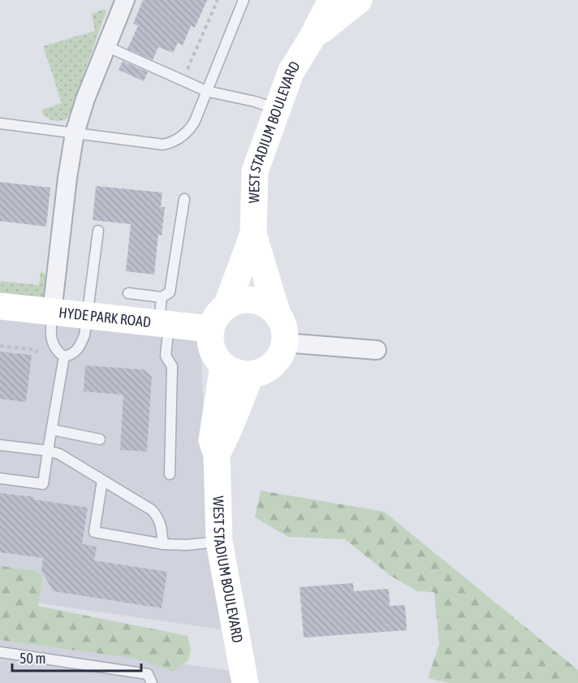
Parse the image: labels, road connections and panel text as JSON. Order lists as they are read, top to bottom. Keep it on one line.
{"streets":{"main road":["WEST STADIUM BOULEVARD","HYDE PARK ROAD"]},"crossings":[["WEST STADIUM BOULEVARD","HYDE PARK ROAD"]],"scale_bar":"50 m"}
